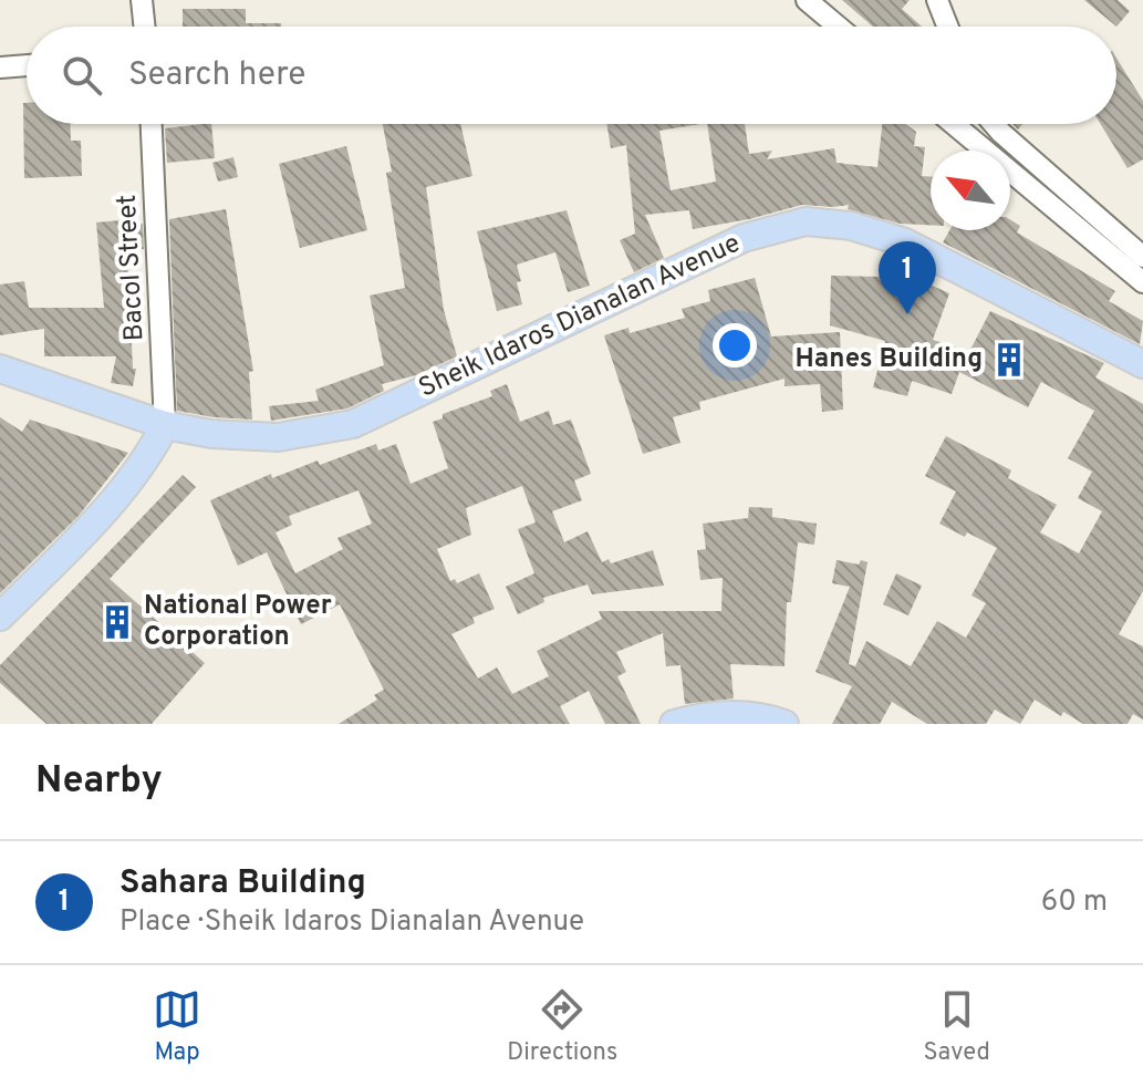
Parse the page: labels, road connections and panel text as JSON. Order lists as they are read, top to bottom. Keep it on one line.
{"streets":{"main road":["Sheik Idaros Dianalan Avenue"],"street":["Bacol Street"]},"crossings":[["Bacol Street","Sheik Idaros Dianalan Avenue"]],"places":{"building":["Hanes Building","National Power Corporation"]},"north":"top left","page":{"search":"Search here","pins":"1","heading":"Nearby","list":[{"mark":"1","name":"Sahara Building","note":"Place · Sheik Idaros Dianalan Avenue","value":"60 m"}],"nav":["Map","Directions","Saved"]}}
